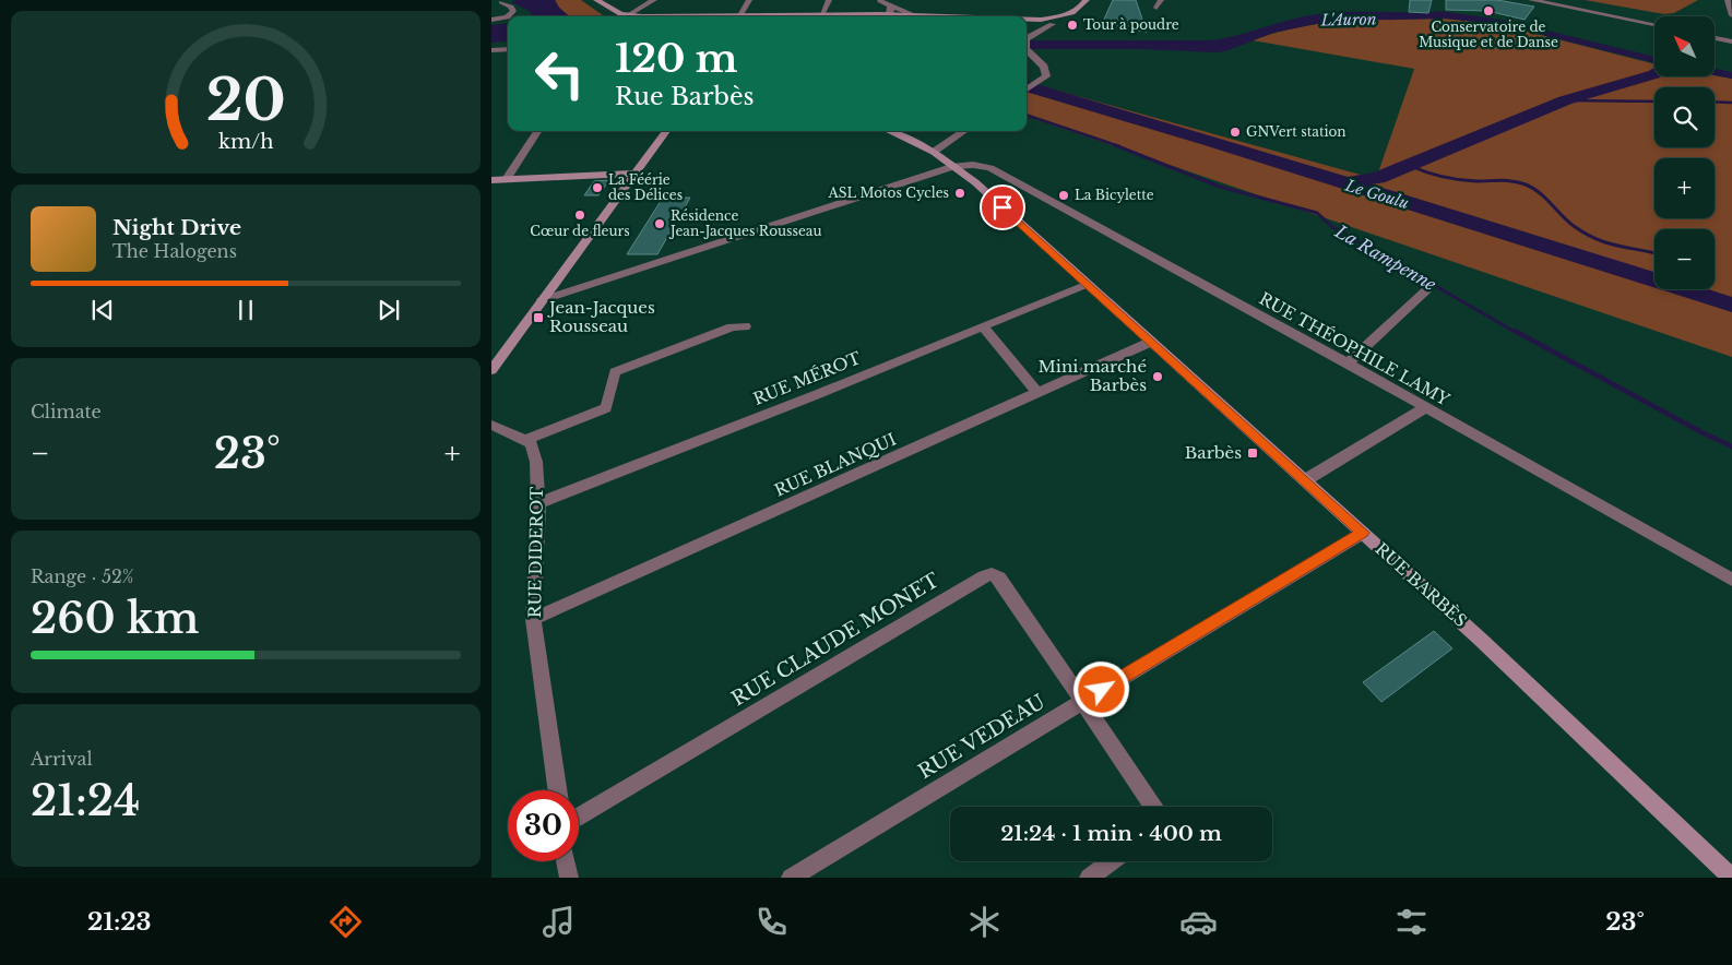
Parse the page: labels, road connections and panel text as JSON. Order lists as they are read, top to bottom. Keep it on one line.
{"streets":{"main road":["RUE BARBÈS"],"street":["RUE THÉOPHILE LAMY","RUE MÉROT","RUE BLANQUI","RUE DIDEROT","RUE CLAUDE MONET","RUE VEDEAU"]},"crossings":[["RUE THÉOPHILE LAMY","RUE BARBÈS"],["RUE MÉROT","RUE DIDEROT"],["RUE MÉROT","RUE BARBÈS"],["RUE BLANQUI","RUE DIDEROT"],["RUE BLANQUI","RUE BARBÈS"],["RUE BARBÈS","RUE VEDEAU"],["RUE CLAUDE MONET","RUE VEDEAU"]],"water":["L'Auron","Le Goulu","La Rampenne"],"places":{"other":["Conservatoire de Musique et de Danse","Tour à poudre","GNVert station","La Féérie des Délices","ASL Motos Cycles","La Bicylette","Cœur de fleurs","Résidence Jean-Jacques Rousseau","Mini marché Barbès"],"transit":["Jean-Jacques Rousseau","Barbès"]},"north":"top left","page":{"map_buttons":["+","−"],"turn":["120 m","Rue Barbès"],"song":["Night Drive","The Halogens"],"tile":["Climate",["Range · 52%","260 km"],["Arrival","21:24"]],"heat":["−","23°","+"],"limit":"30","trip":"21:24 · 1 min · 400 m","tabs":["21:23","23°"],"gauge":["20","km/h"]}}
